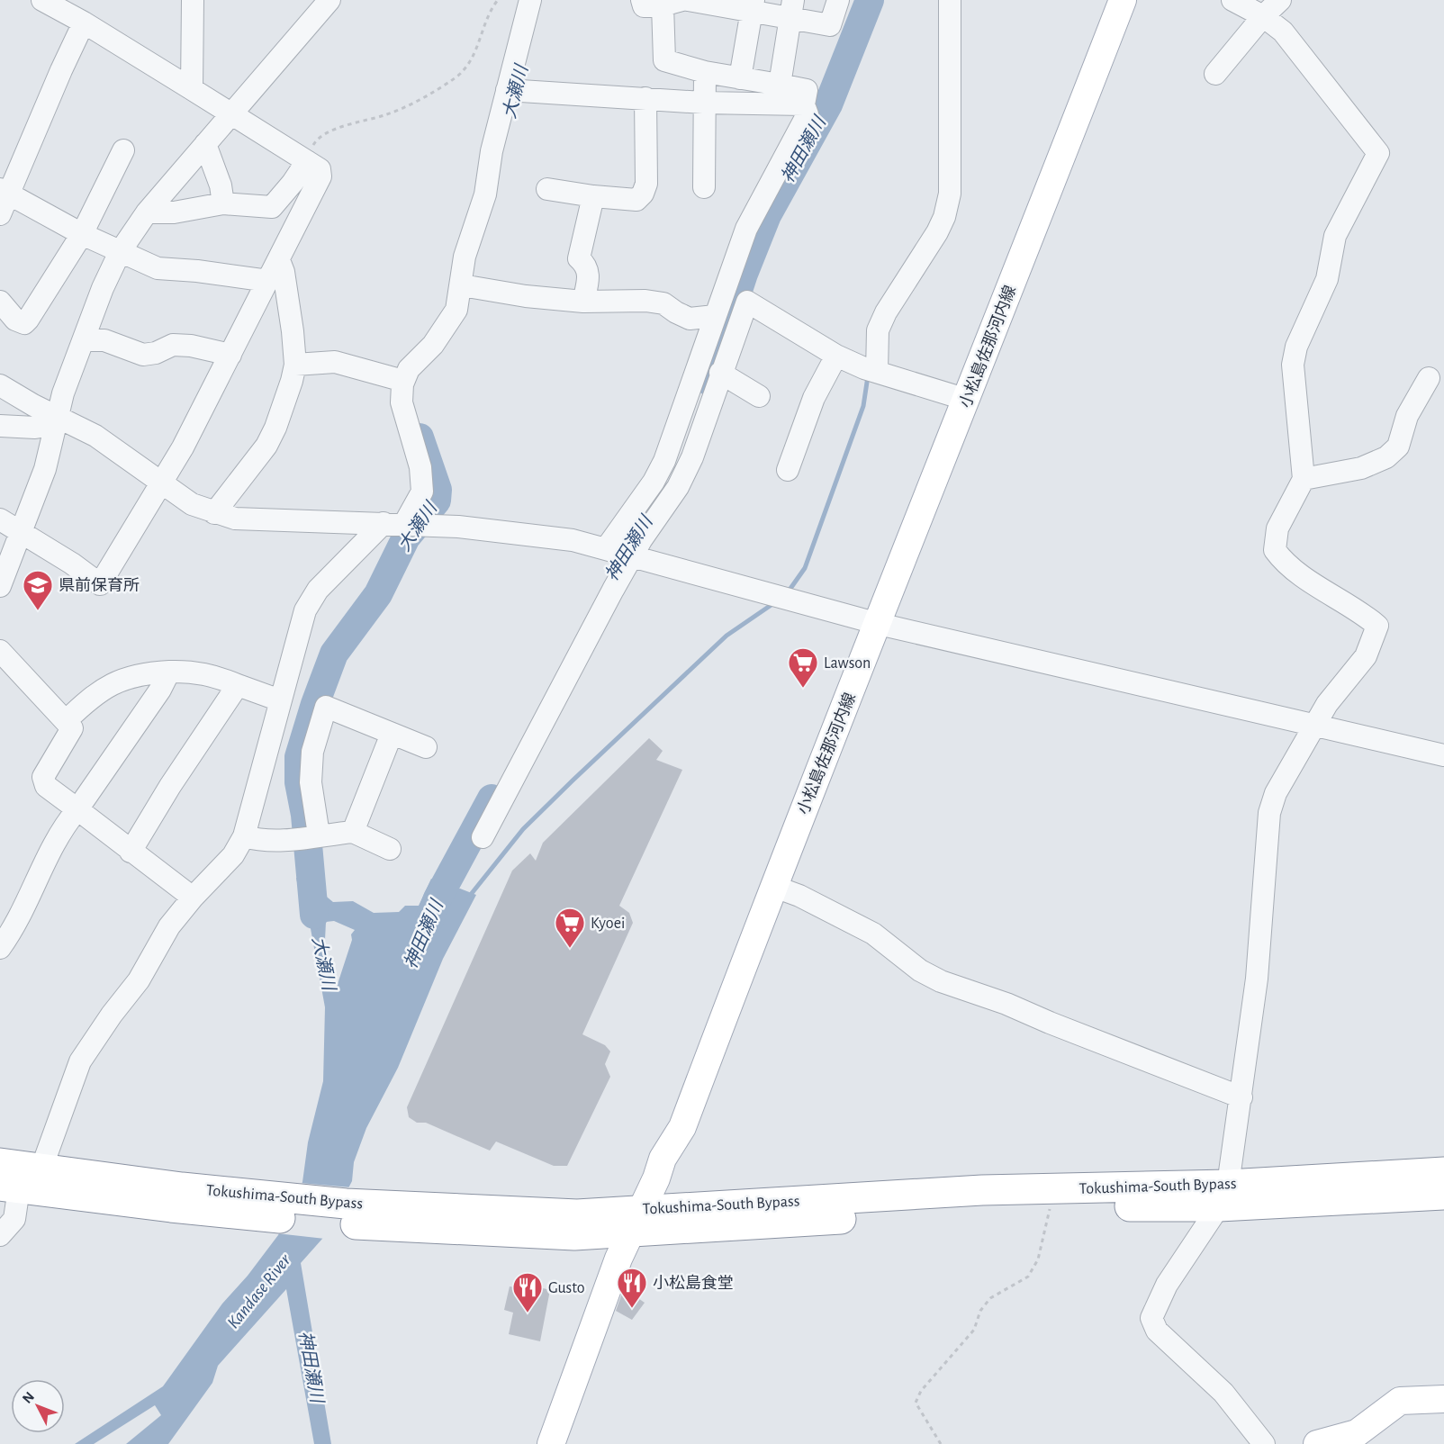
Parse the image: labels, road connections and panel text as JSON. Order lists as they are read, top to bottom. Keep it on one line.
{"streets":{"highway":["Tokushima-South Bypass"],"main road":["小松島佐那河内線"]},"crossings":[["小松島佐那河内線","Tokushima-South Bypass"]],"water":["大瀬川","神田瀬川","Kandase River"],"places":{"school or university":["県前保育所"],"supermarket":["Lawson","Kyoei"],"restaurant":["小松島食堂","Gusto"]},"north":"top left"}
